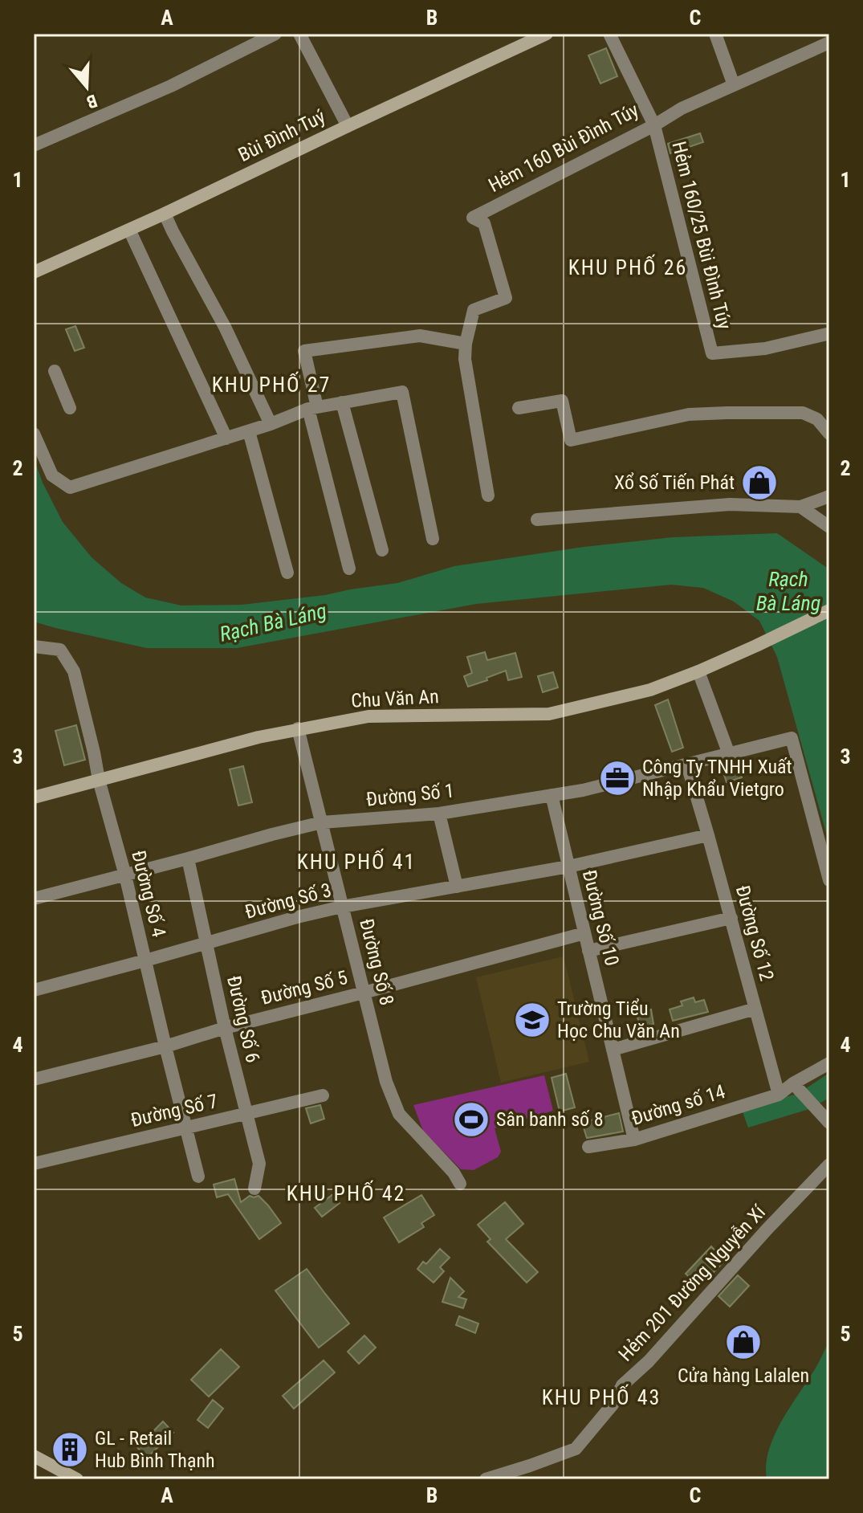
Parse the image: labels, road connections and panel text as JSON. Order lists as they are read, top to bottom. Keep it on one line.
{"streets":{"street":["Bùi Đình Tuý","Hẻm 160 Bùi Đình Túy","Hẻm 160/25 Bùi Đình Túy","Chu Văn An","Đường Số 1","Đường Số 4","Đường Số 3","Đường Số 10","Đường Số 12","Đường Số 8","Đường Số 5","Đường Số 6","Đường số 14","Đường Số 7","Hẻm 201 Đường Nguyễn Xí"]},"crossings":[["Hẻm 160 Bùi Đình Túy","Hẻm 160/25 Bùi Đình Túy"],["Chu Văn An","Đường Số 4"],["Chu Văn An","Đường Số 8"],["Đường Số 1","Đường Số 4"],["Đường Số 1","Đường Số 10"],["Đường Số 1","Đường Số 12"],["Đường Số 1","Đường Số 8"],["Đường Số 1","Đường Số 6"],["Đường Số 4","Đường Số 3"],["Đường Số 4","Đường Số 5"],["Đường Số 4","Đường Số 7"],["Đường Số 3","Đường Số 10"],["Đường Số 3","Đường Số 12"],["Đường Số 3","Đường Số 8"],["Đường Số 3","Đường Số 6"],["Đường Số 10","Đường Số 5"],["Đường Số 10","Đường số 14"],["Đường Số 12","Đường số 14"],["Đường Số 8","Đường Số 5"],["Đường Số 5","Đường Số 6"],["Đường Số 6","Đường Số 7"]],"districts":["KHU PHỐ 26","KHU PHỐ 27","KHU PHỐ 41","KHU PHỐ 42","KHU PHỐ 43"],"water":["Rạch Bà Láng"],"places":{"shop":["Xổ Số Tiến Phát","Cửa hàng Lalalen"],"office":["Công Ty TNHH Xuất Nhập Khẩu Vietgro"],"school or university":["Trường Tiểu Học Chu Văn An"],"sports":["Sân banh số 8"],"building":["GL - Retail Hub Bình Thạnh"]},"north":"bottom","grid":{"columns":["A","B","C"],"rows":["1","2","3","4","5"]}}
